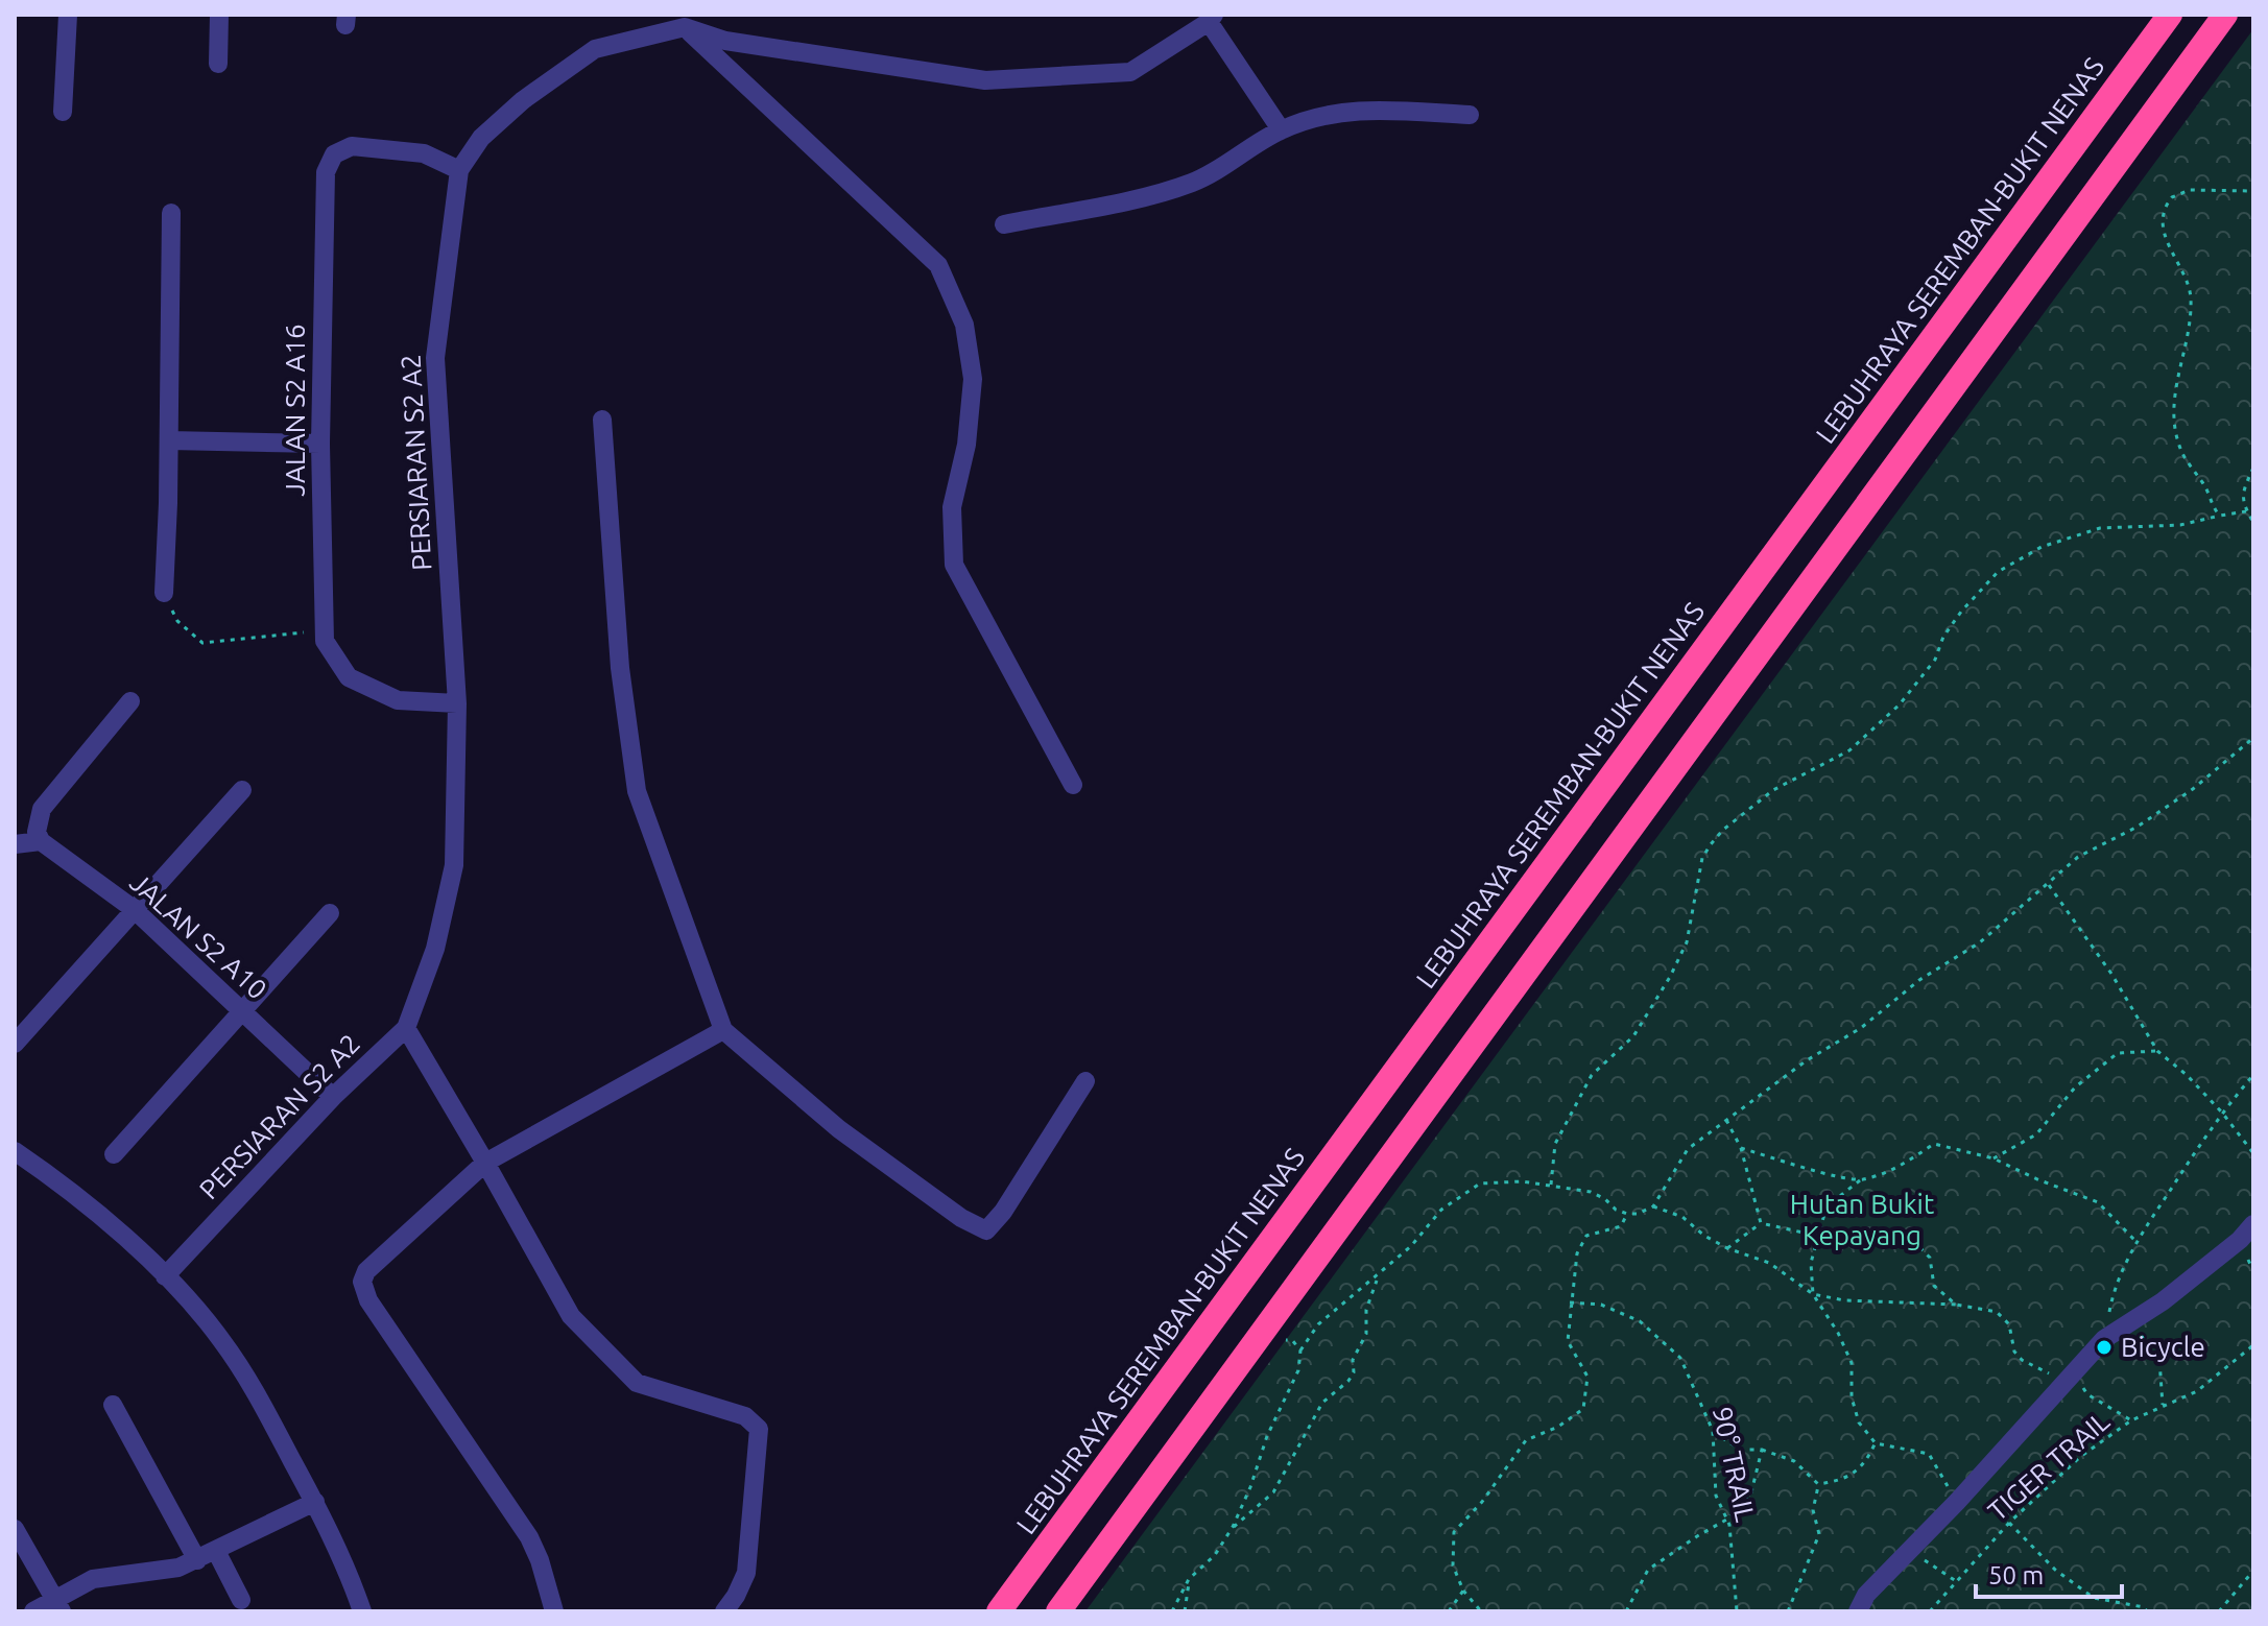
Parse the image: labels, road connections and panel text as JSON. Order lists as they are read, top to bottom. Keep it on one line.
{"streets":{"highway":["LEBUHRAYA SEREMBAN-BUKIT NENAS"],"street":["JALAN S2 A16","PERSIARAN S2 A2","JALAN S2 A10"],"path":["90° TRAIL","TIGER TRAIL"]},"crossings":[["JALAN S2 A16","PERSIARAN S2 A2"],["PERSIARAN S2 A2","JALAN S2 A10"]],"parks":["Hutan Bukit Kepayang"],"places":["Bicycle"],"scale_bar":"50 m"}
